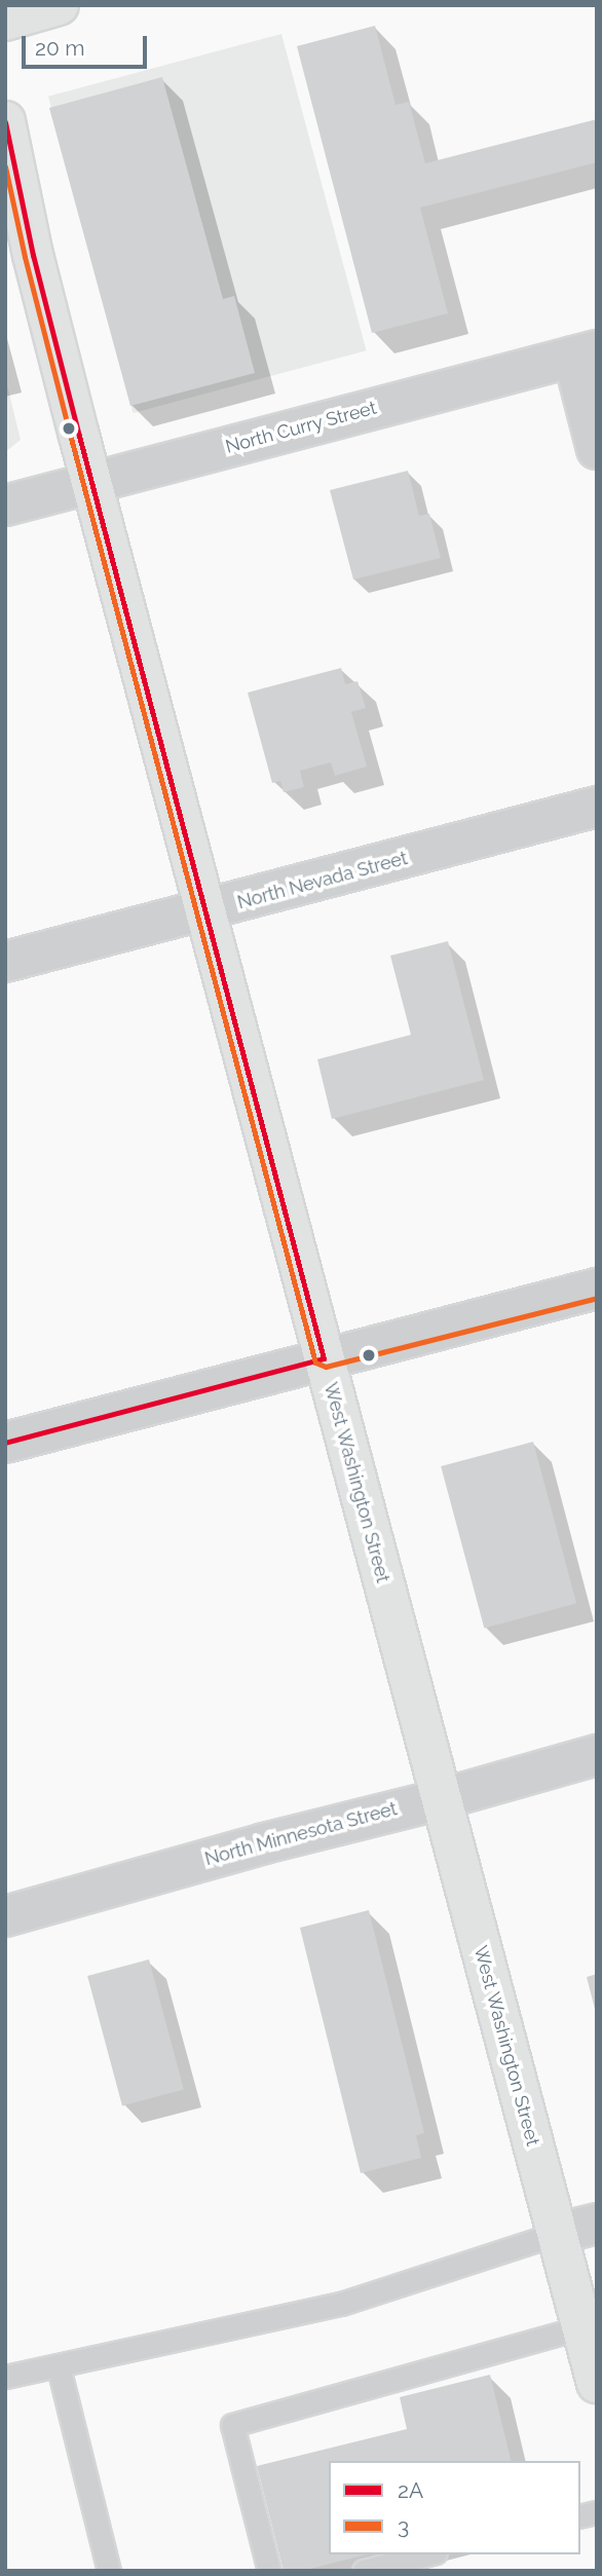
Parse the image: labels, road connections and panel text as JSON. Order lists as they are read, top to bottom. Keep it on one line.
{"streets":{"street":["North Curry Street","North Nevada Street","West Washington Street","North Minnesota Street"]},"crossings":[["North Curry Street","West Washington Street"],["North Nevada Street","West Washington Street"],["West Washington Street","North Minnesota Street"]],"lines":["transit line 2A","transit line 3"],"legend":["2A","3"],"scale_bar":"20 m"}
